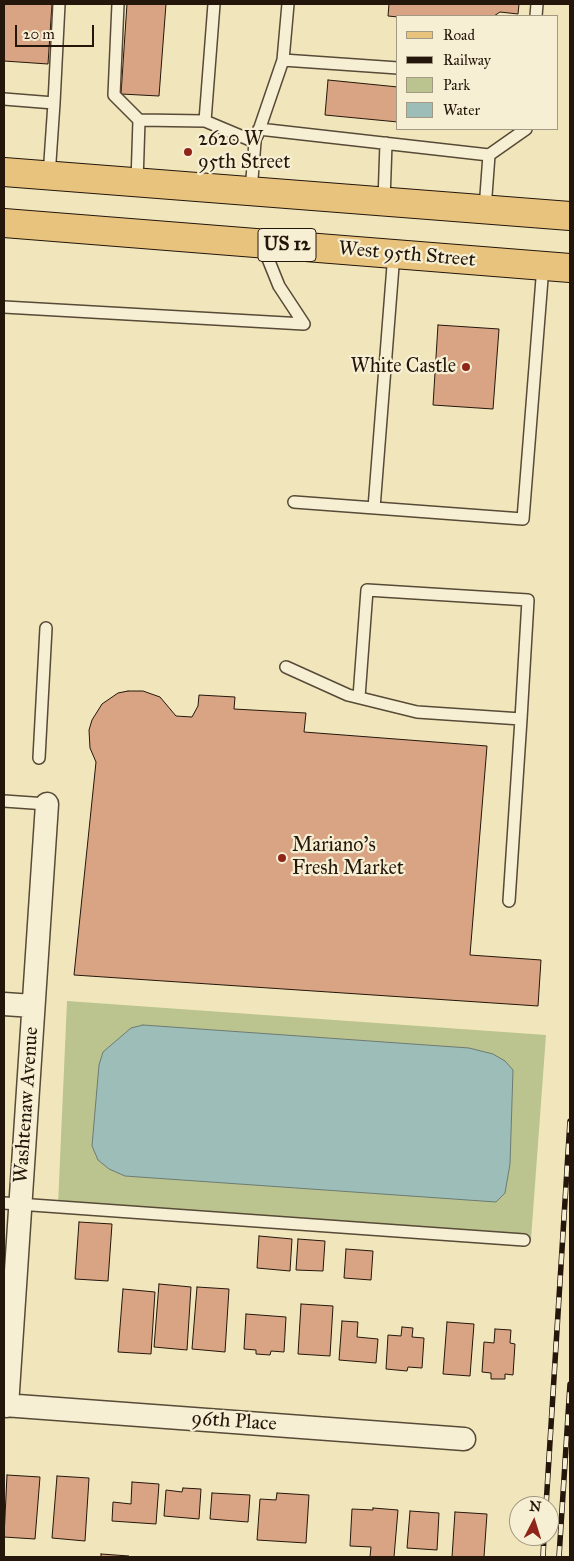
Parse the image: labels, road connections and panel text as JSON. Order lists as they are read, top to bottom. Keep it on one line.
{"streets":{"main road":["US 12","West 95th Street"],"street":["Washtenaw Avenue","96th Place"]},"crossings":[["Washtenaw Avenue","96th Place"]],"places":["2620 W 95th Street","White Castle","Mariano's Fresh Market"],"legend":["Road","Railway","Park","Water"],"scale_bar":"20 m","north":"top"}
